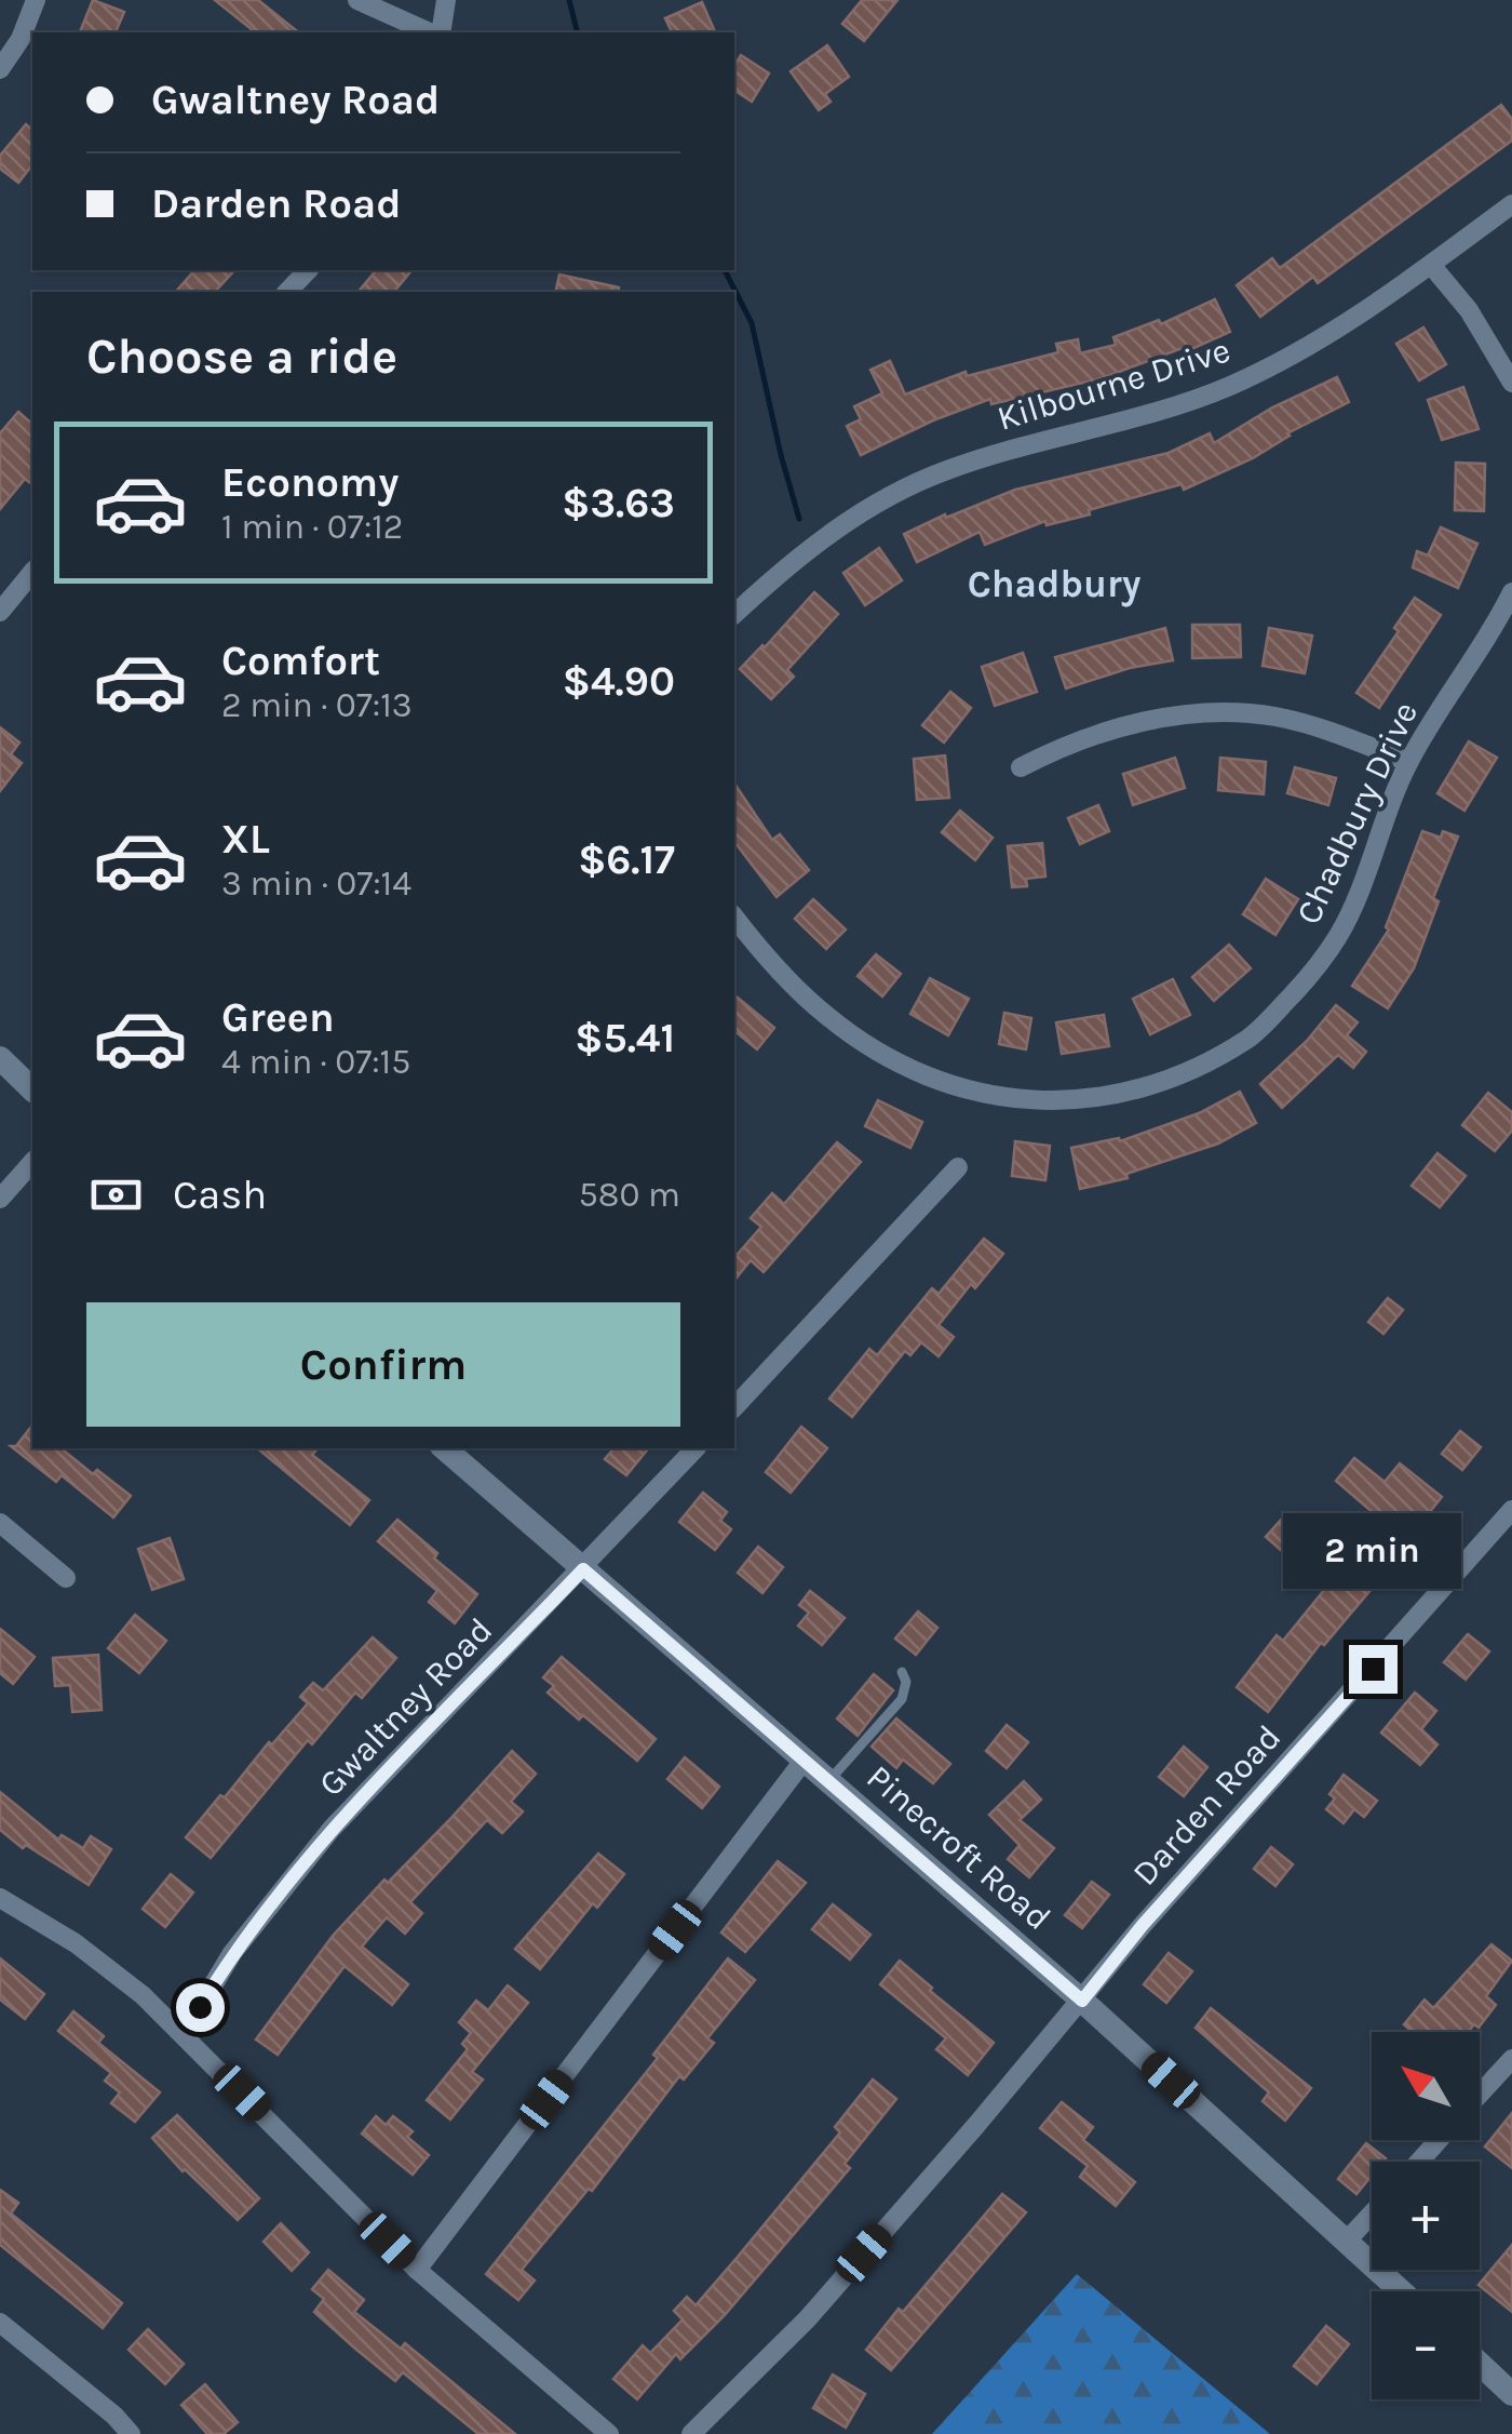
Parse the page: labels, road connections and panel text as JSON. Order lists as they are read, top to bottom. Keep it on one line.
{"streets":{"street":["Kilbourne Drive","Chadbury Drive","Gwaltney Road","Darden Road","Pinecroft Road"]},"crossings":[["Gwaltney Road","Pinecroft Road"],["Darden Road","Pinecroft Road"]],"districts":["Chadbury"],"north":"top left","page":{"banner":["Gwaltney Road","Darden Road"],"heading":"Choose a ride","list":[{"name":"Economy","note":"1 min · 07:12","value":"$3.63"},{"name":"Comfort","note":"2 min · 07:13","value":"$4.90"},{"name":"XL","note":"3 min · 07:14","value":"$6.17"},{"name":"Green","note":"4 min · 07:15","value":"$5.41"}],"pay":["Cash","580 m"],"buttons":"Confirm","bubble":"2 min","map_buttons":["+","−"]}}
